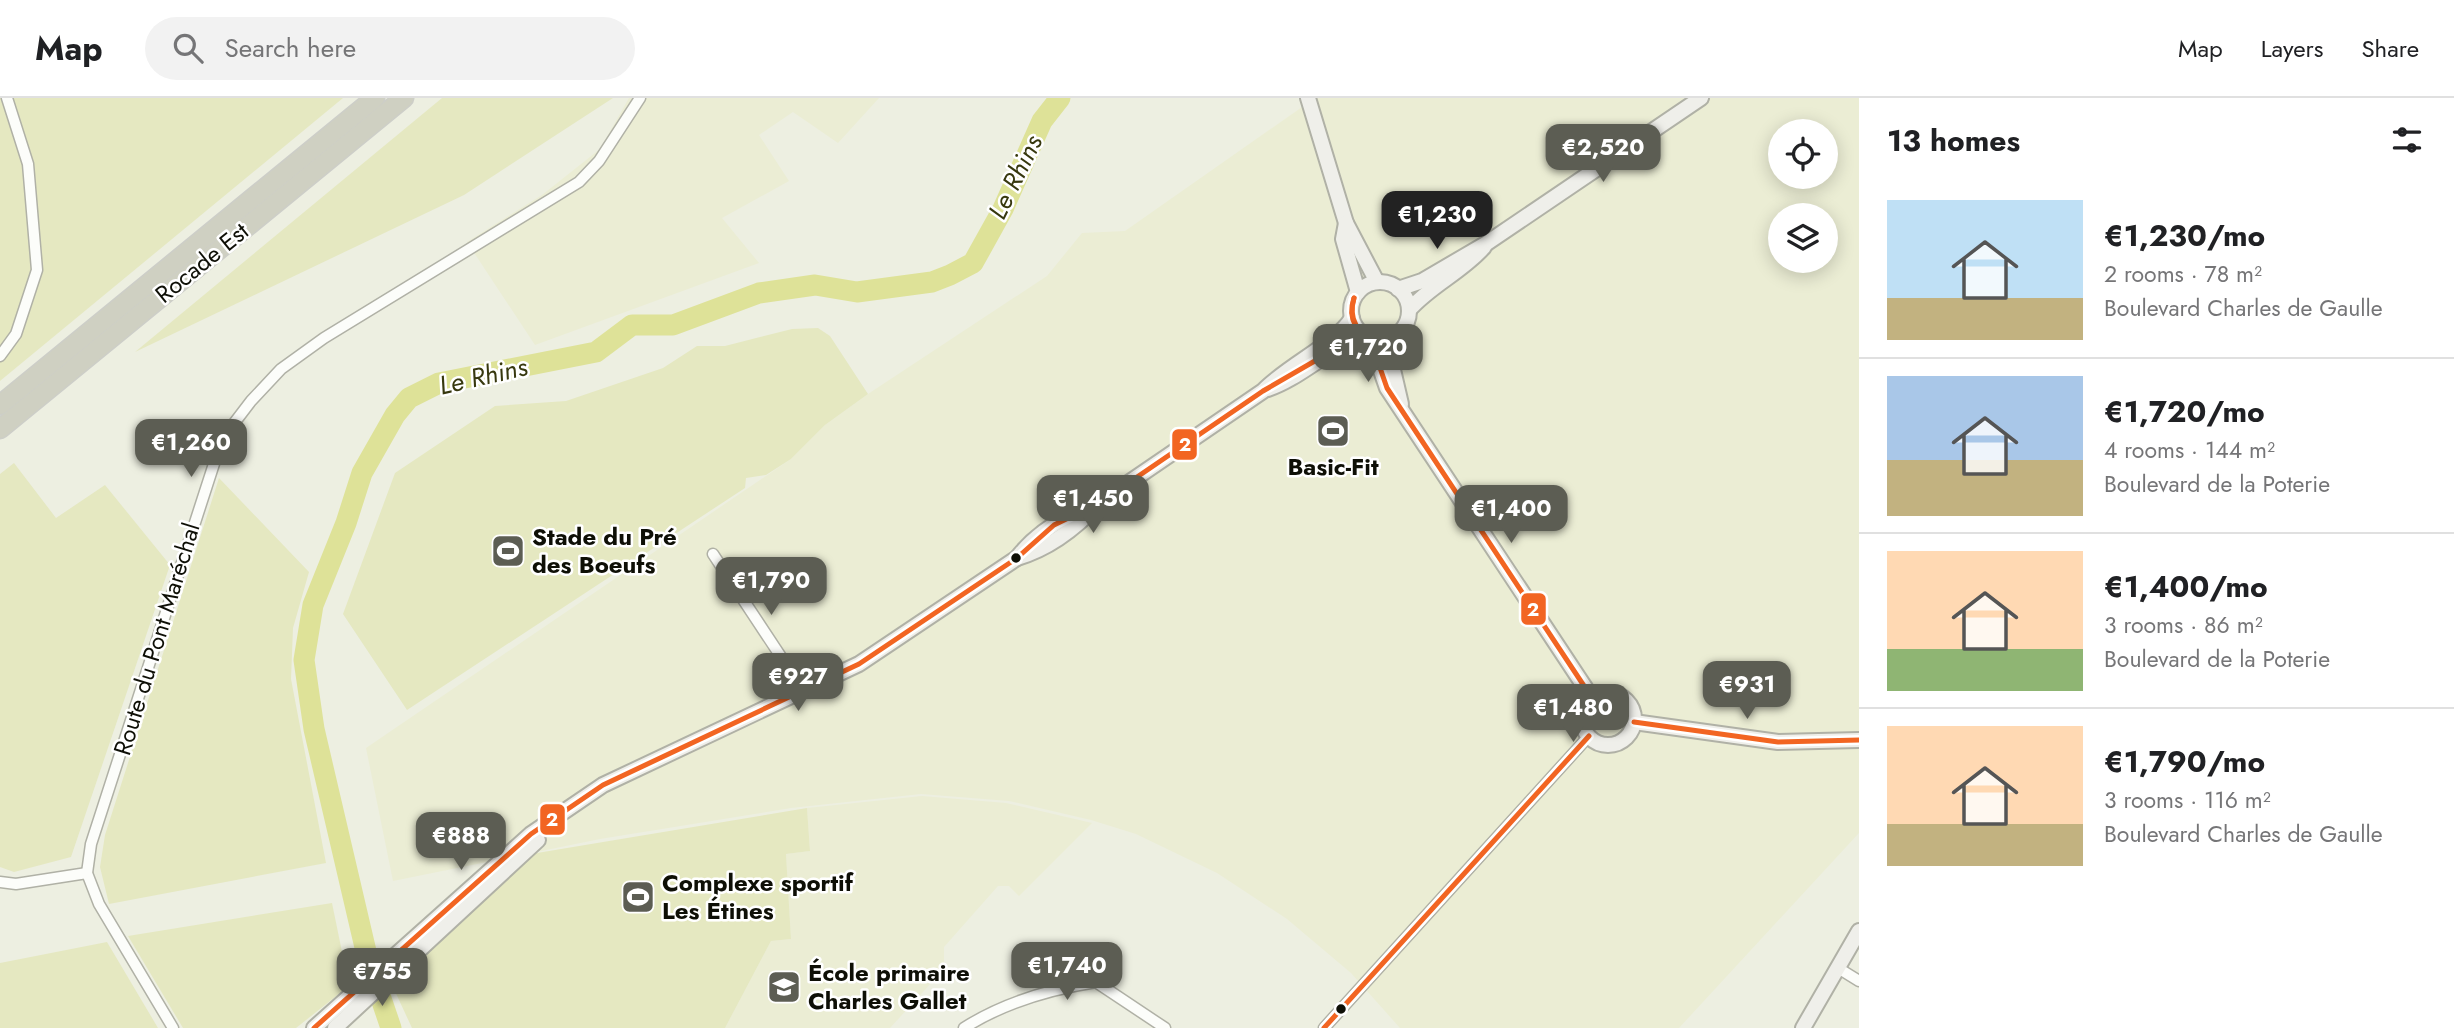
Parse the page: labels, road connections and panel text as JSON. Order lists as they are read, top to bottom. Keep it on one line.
{"streets":{"highway":["Rocade Est"],"street":["Route du Pont Maréchal"]},"water":["Le Rhins"],"places":{"sports":["Basic-Fit","Stade du Pré des Boeufs","Complexe sportif Les Étines"],"school or university":["École primaire Charles Gallet"]},"lines":["transit line 2"],"page":{"header":"Map","search":"Search here","nav":["Map","Layers","Share"],"heading":"13 homes","price":["€2,520","€1,230","€1,720","€1,260","€1,450","€1,400","€1,790","€927","€931","€1,480","€888","€1,740","€755"],"list":[{"name":"€1,230/mo","note":"2 rooms · 78 m² · Boulevard Charles de Gaulle"},{"name":"€1,720/mo","note":"4 rooms · 144 m² · Boulevard de la Poterie"},{"name":"€1,400/mo","note":"3 rooms · 86 m² · Boulevard de la Poterie"},{"name":"€1,790/mo","note":"3 rooms · 116 m² · Boulevard Charles de Gaulle"}]}}
